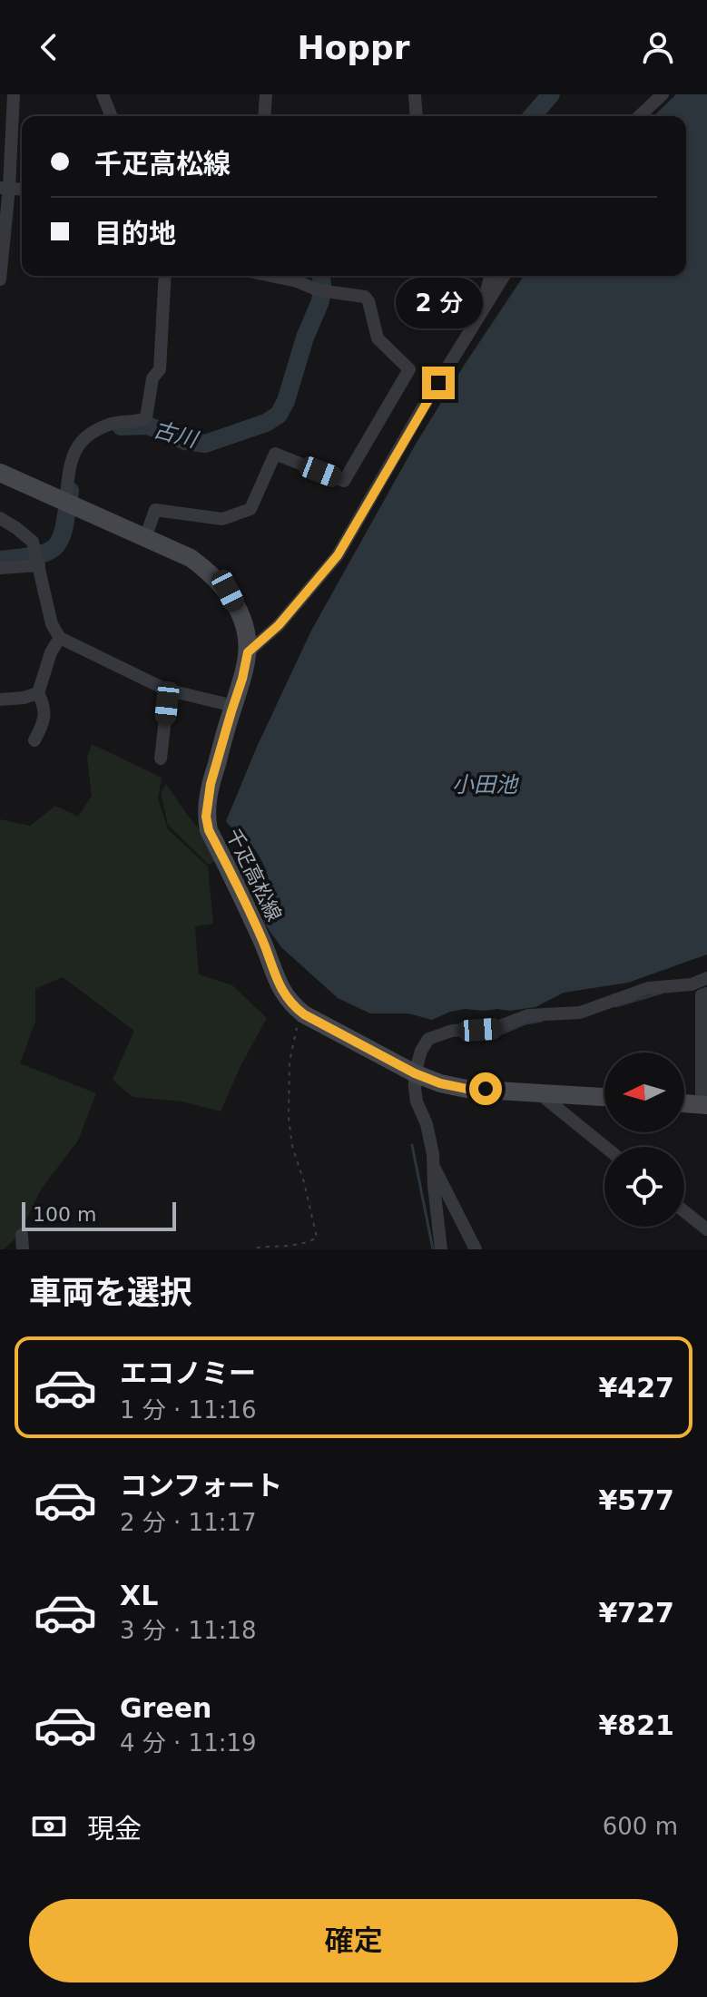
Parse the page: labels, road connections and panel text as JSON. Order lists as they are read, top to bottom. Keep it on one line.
{"streets":{"main road":["千疋高松線"]},"water":["古川","小田池"],"scale_bar":"100 m","north":"left","page":{"header":"Hoppr","banner":["千疋高松線","目的地"],"bubble":"2 分","scale":"100 m","heading":"車両を選択","list":[{"name":"エコノミー","note":"1 分 · 11:16","value":"¥427"},{"name":"コンフォート","note":"2 分 · 11:17","value":"¥577"},{"name":"XL","note":"3 分 · 11:18","value":"¥727"},{"name":"Green","note":"4 分 · 11:19","value":"¥821"}],"pay":["現金","600 m"],"buttons":"確定"}}
